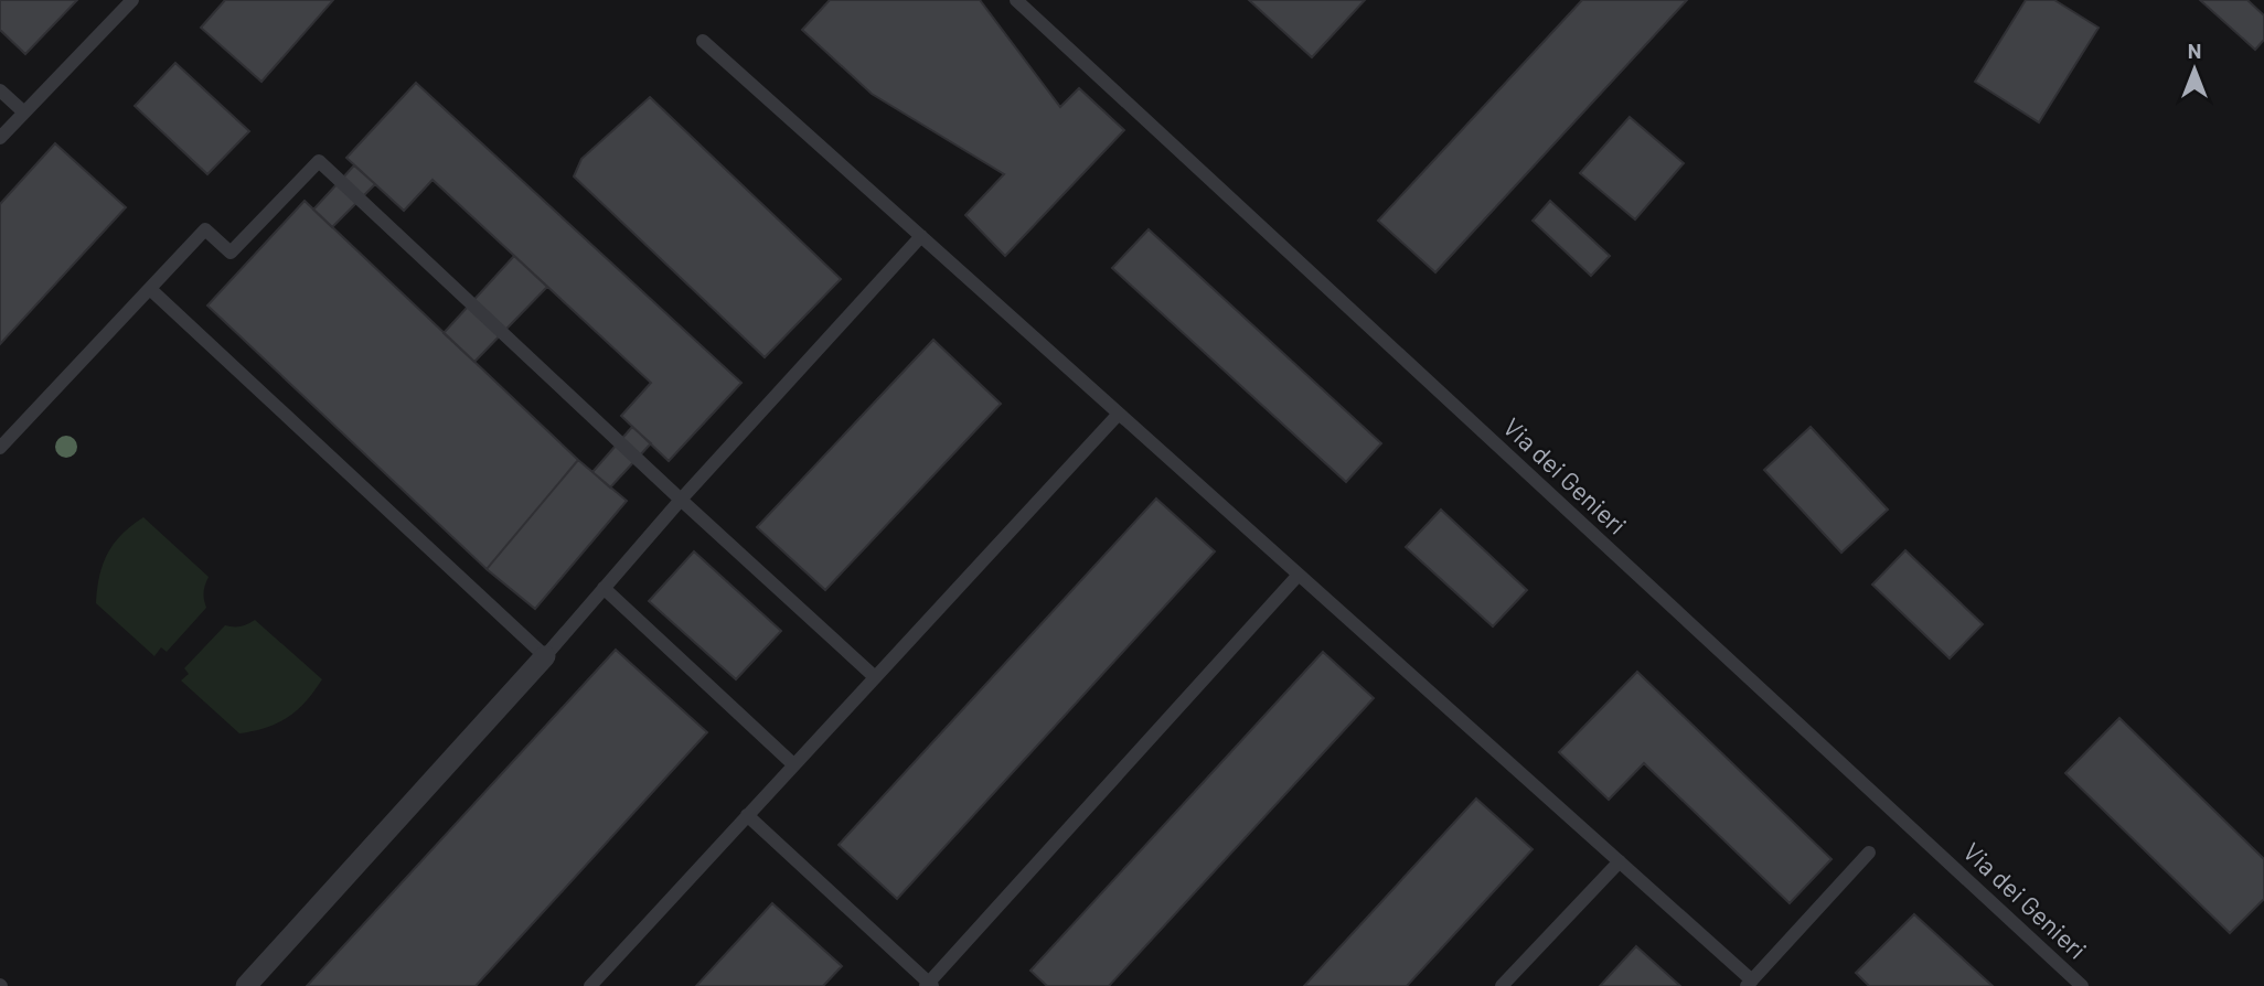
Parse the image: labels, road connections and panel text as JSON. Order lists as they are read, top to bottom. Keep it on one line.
{"streets":{"lane":["Via dei Genieri"]},"north":"top"}
